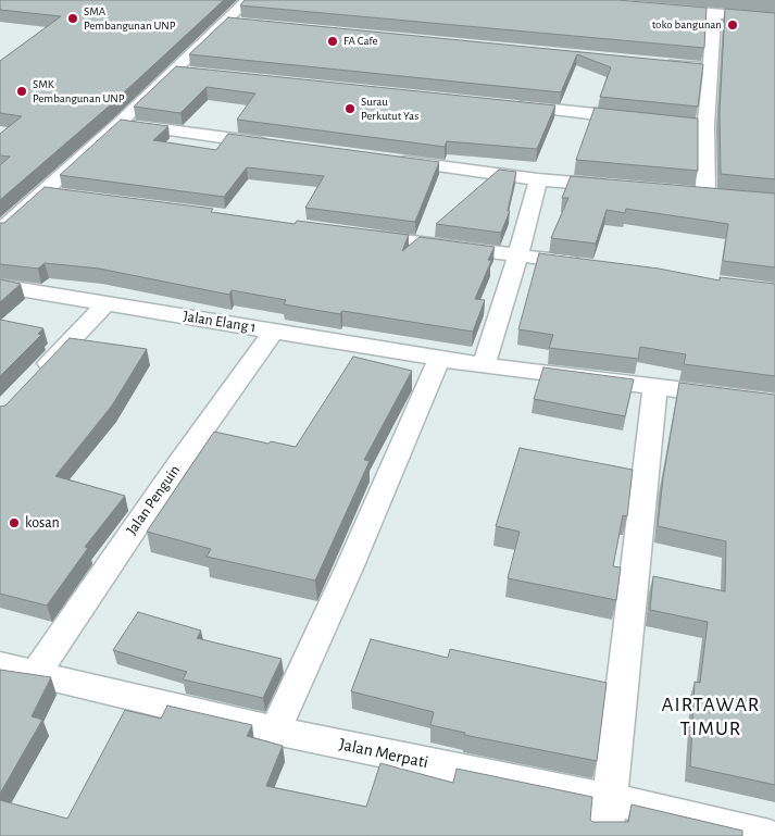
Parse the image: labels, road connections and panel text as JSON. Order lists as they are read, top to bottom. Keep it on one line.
{"streets":{"street":["Jalan Elang 1","Jalan Penguin","Jalan Merpati"]},"crossings":[["Jalan Elang 1","Jalan Penguin"],["Jalan Penguin","Jalan Merpati"]],"districts":["AIRTAWAR TIMUR"],"places":["SMA Pembangunan UNP","toko bangunan","FA Cafe","SMK Pembangunan UNP","Surau Perkutut Yas","kosan"]}
